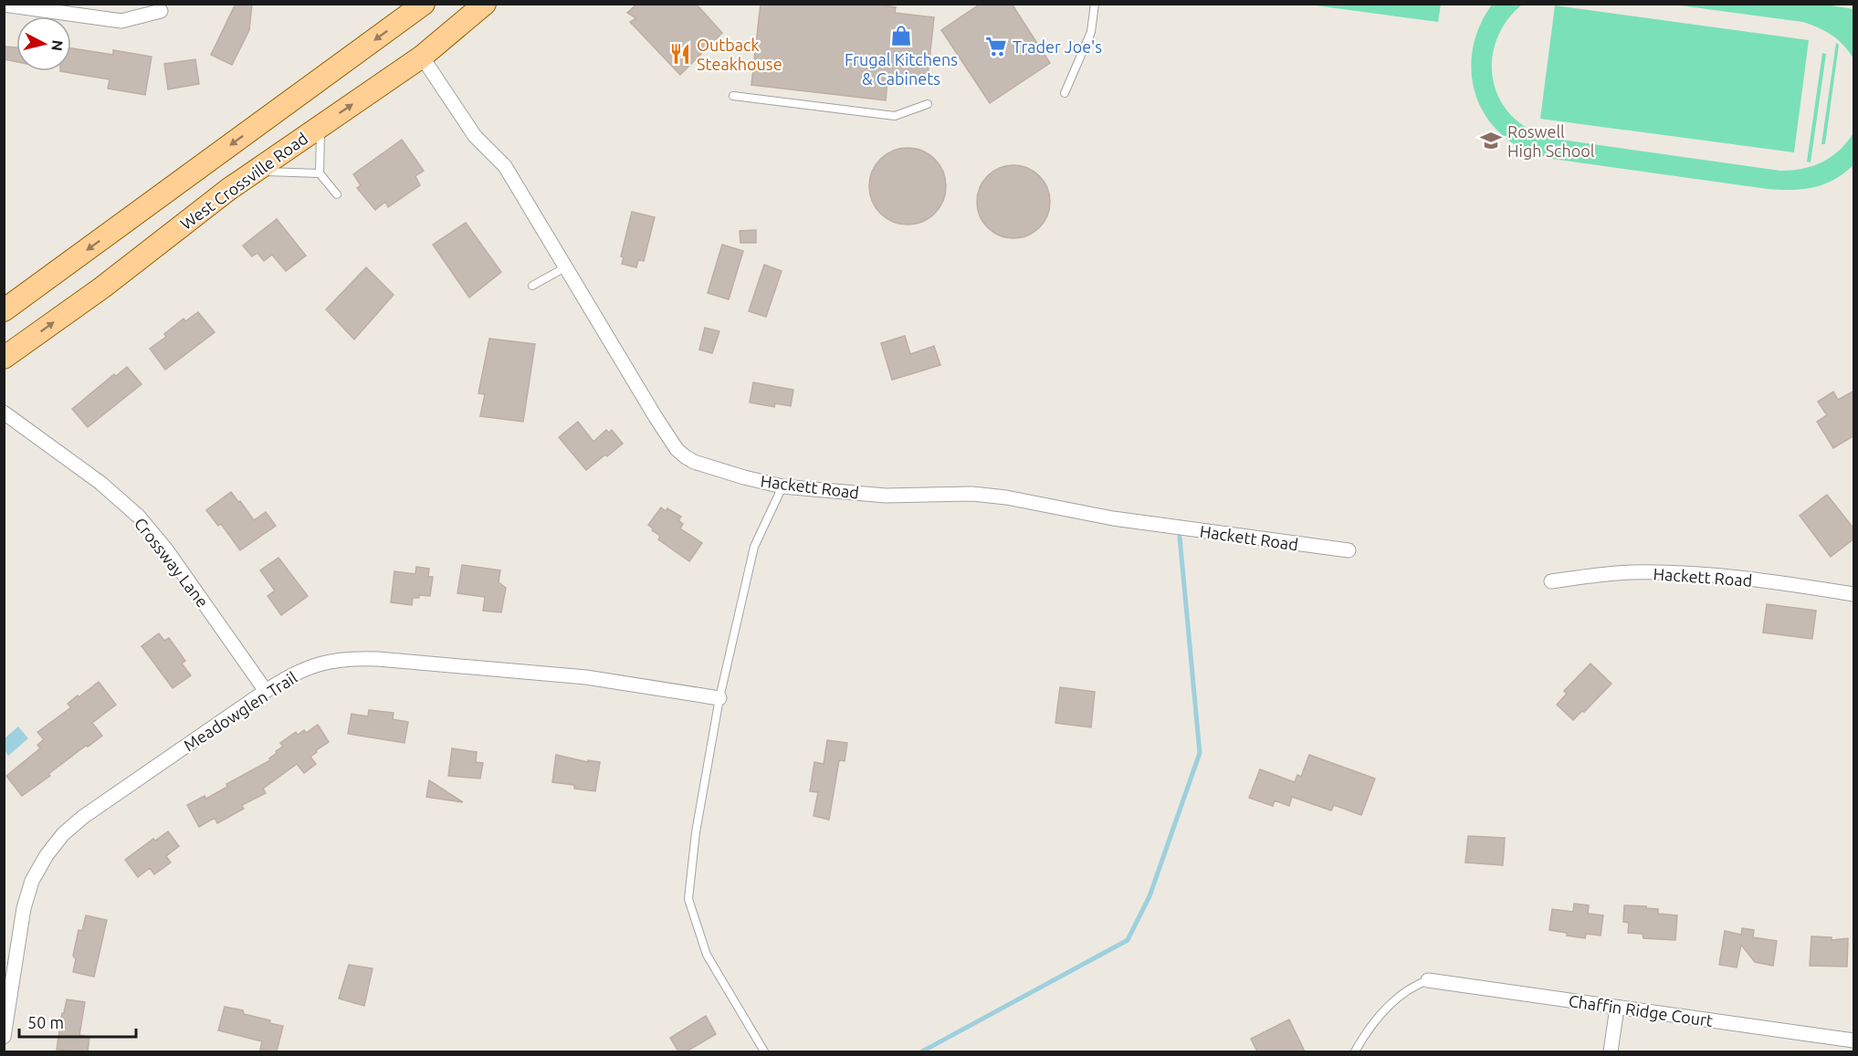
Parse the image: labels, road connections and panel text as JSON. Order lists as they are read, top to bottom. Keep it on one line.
{"streets":{"main road":["West Crossville Road"],"street":["Hackett Road","Crossway Lane","Meadowglen Trail","Chaffin Ridge Court"]},"crossings":[["West Crossville Road","Hackett Road"],["Crossway Lane","Meadowglen Trail"]],"places":{"shop":["Frugal Kitchens & Cabinets"],"supermarket":["Trader Joe's"],"restaurant":["Outback Steakhouse"],"school or university":["Roswell High School"]},"scale_bar":"50 m","north":"right"}
